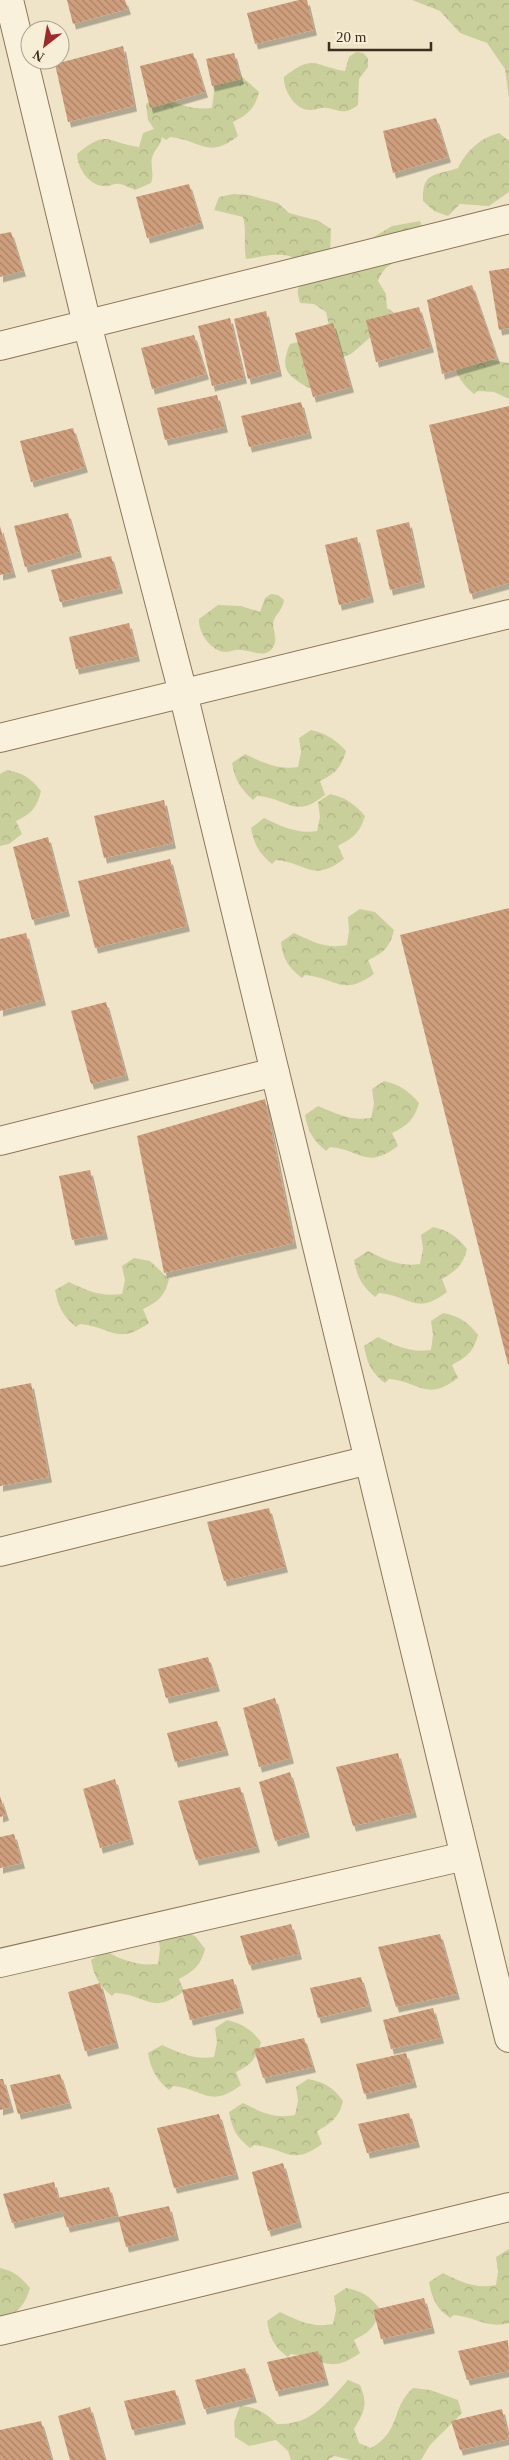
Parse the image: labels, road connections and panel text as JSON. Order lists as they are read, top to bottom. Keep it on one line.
{"scale_bar":"20 m","north":"bottom left"}
